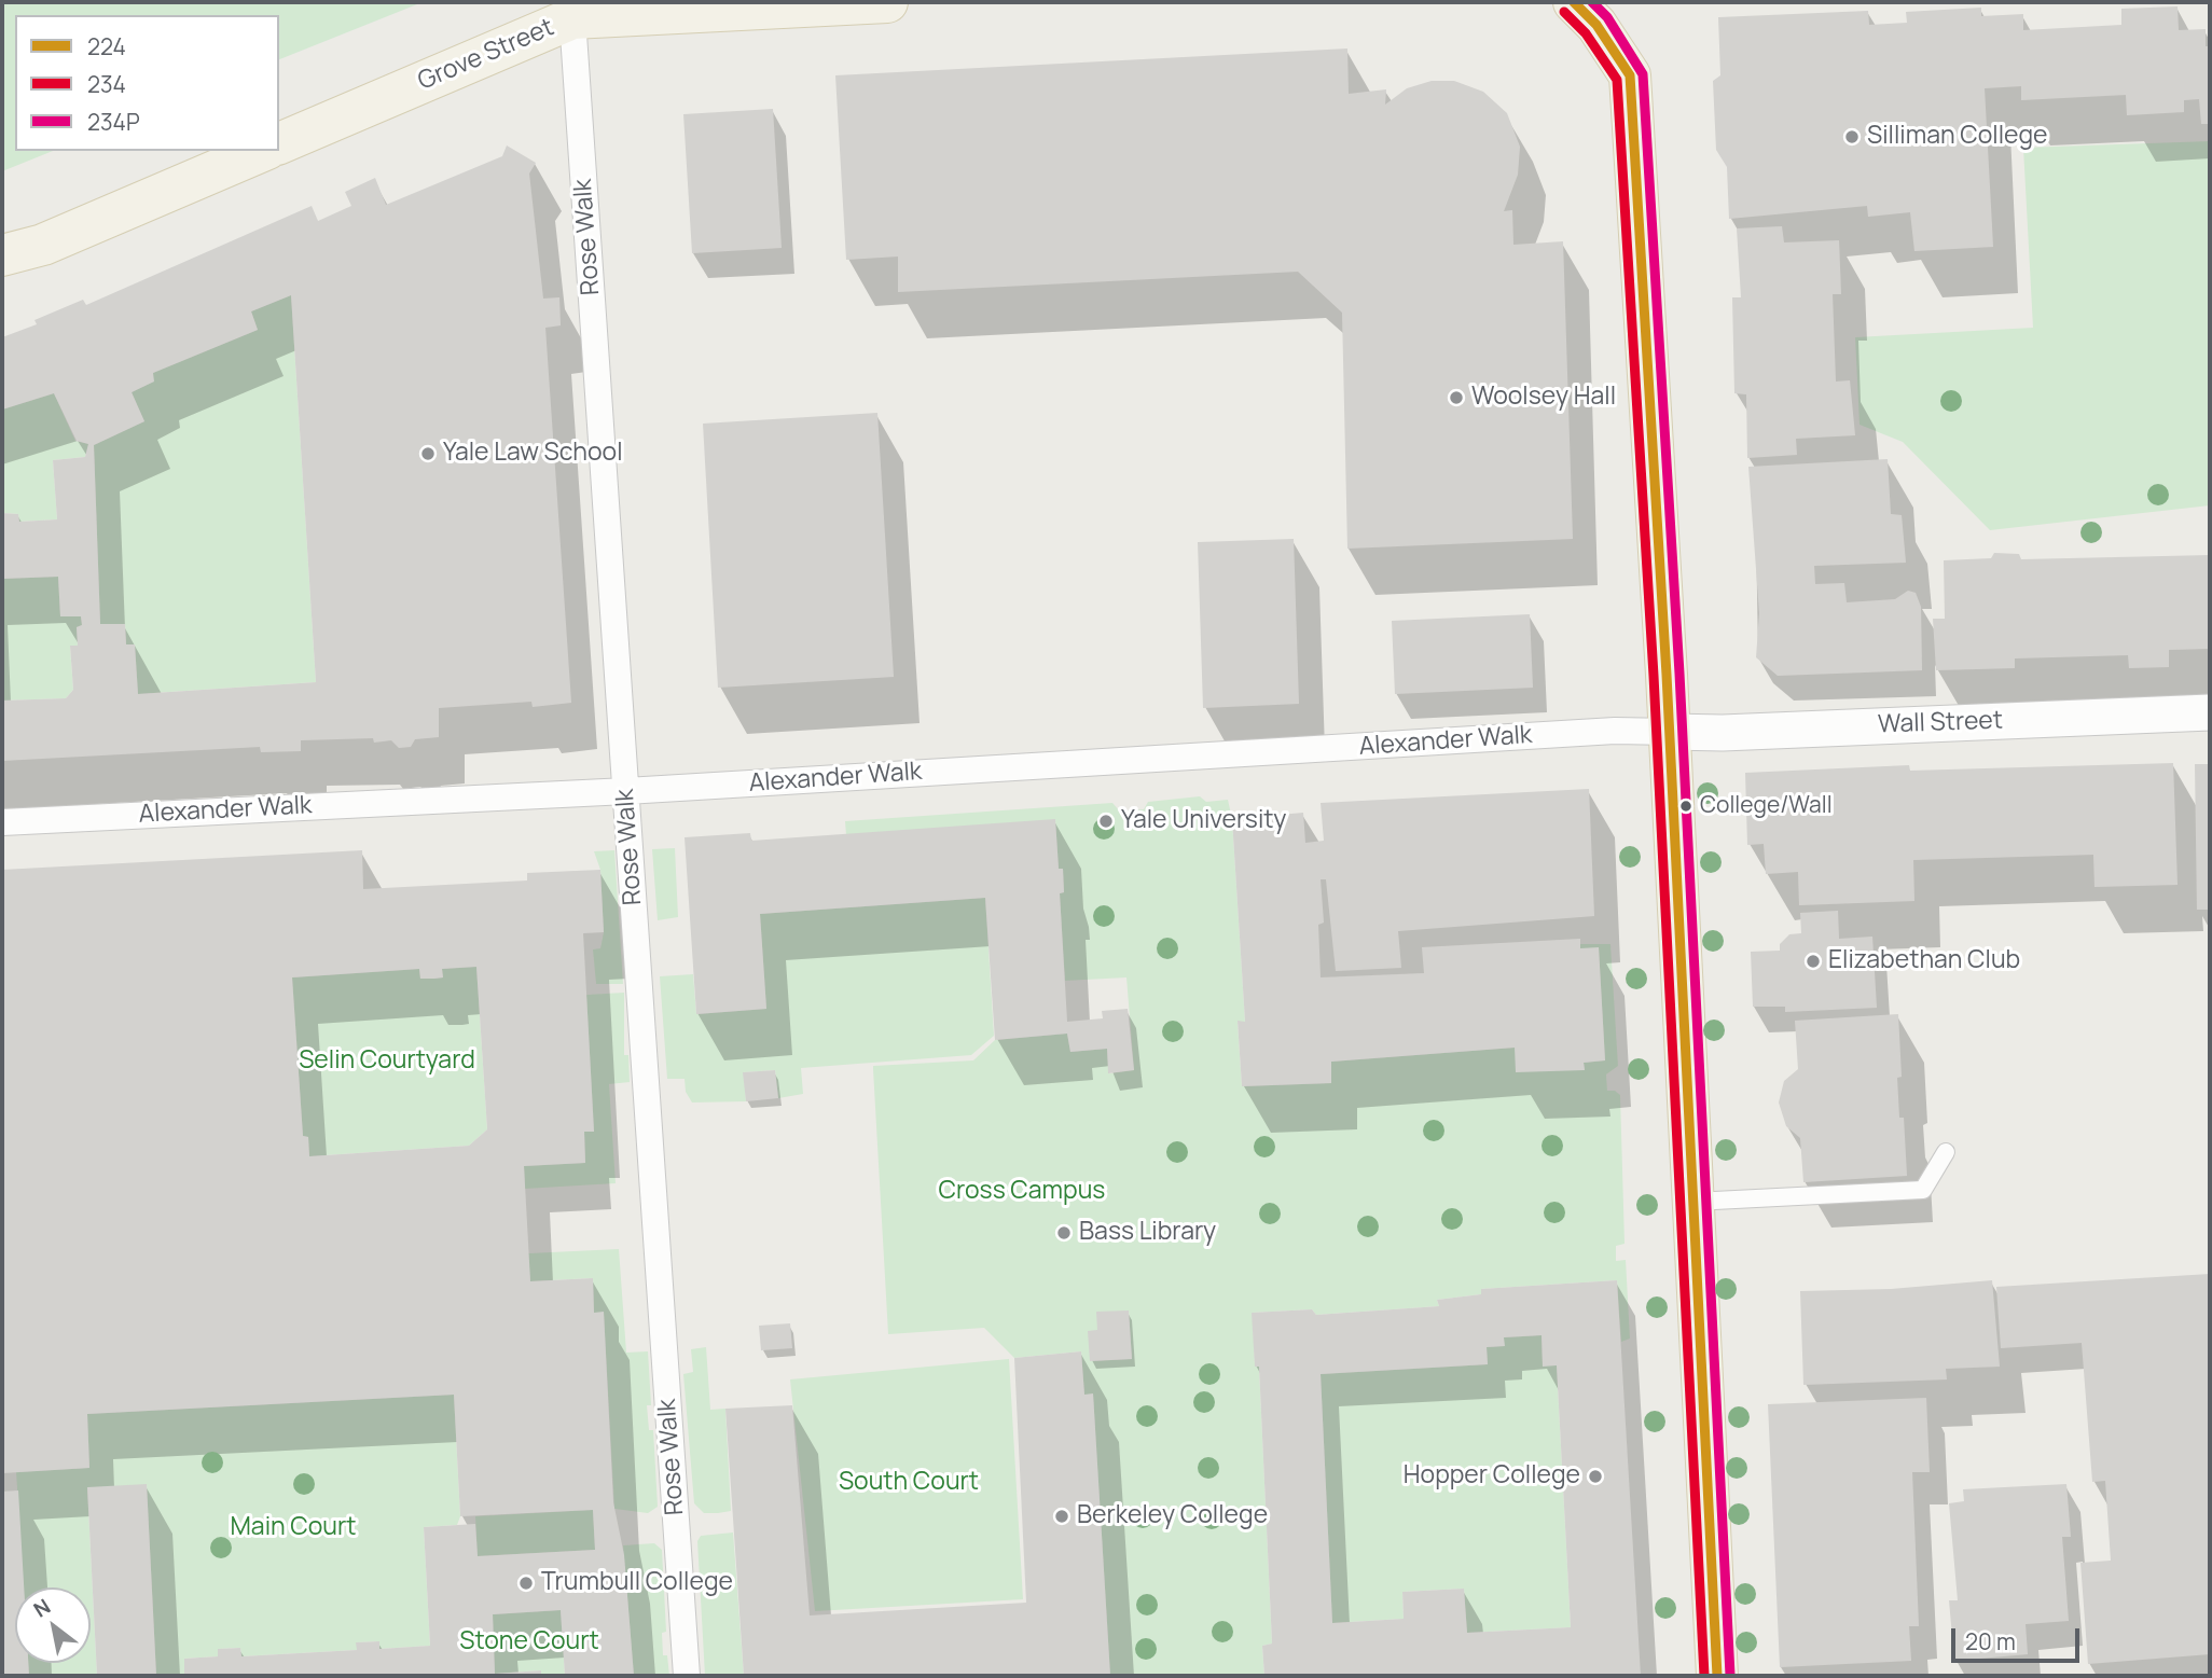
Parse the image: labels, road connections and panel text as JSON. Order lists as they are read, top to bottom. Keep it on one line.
{"streets":{"main road":["Grove Street"],"street":["Rose Walk","Wall Street","Alexander Walk"]},"crossings":[["Grove Street","Rose Walk"],["Rose Walk","Alexander Walk"],["Wall Street","Alexander Walk"]],"parks":["Selin Courtyard","Cross Campus","South Court","Main Court","Stone Court"],"places":["Silliman College","Woolsey Hall","Yale Law School","College/Wall","Yale University","Elizabethan Club","Bass Library","Hopper College","Berkeley College","Trumbull College"],"lines":["transit line 224","transit line 234P","transit line 234"],"legend":["224","234","234P"],"scale_bar":"20 m","north":"top left"}
